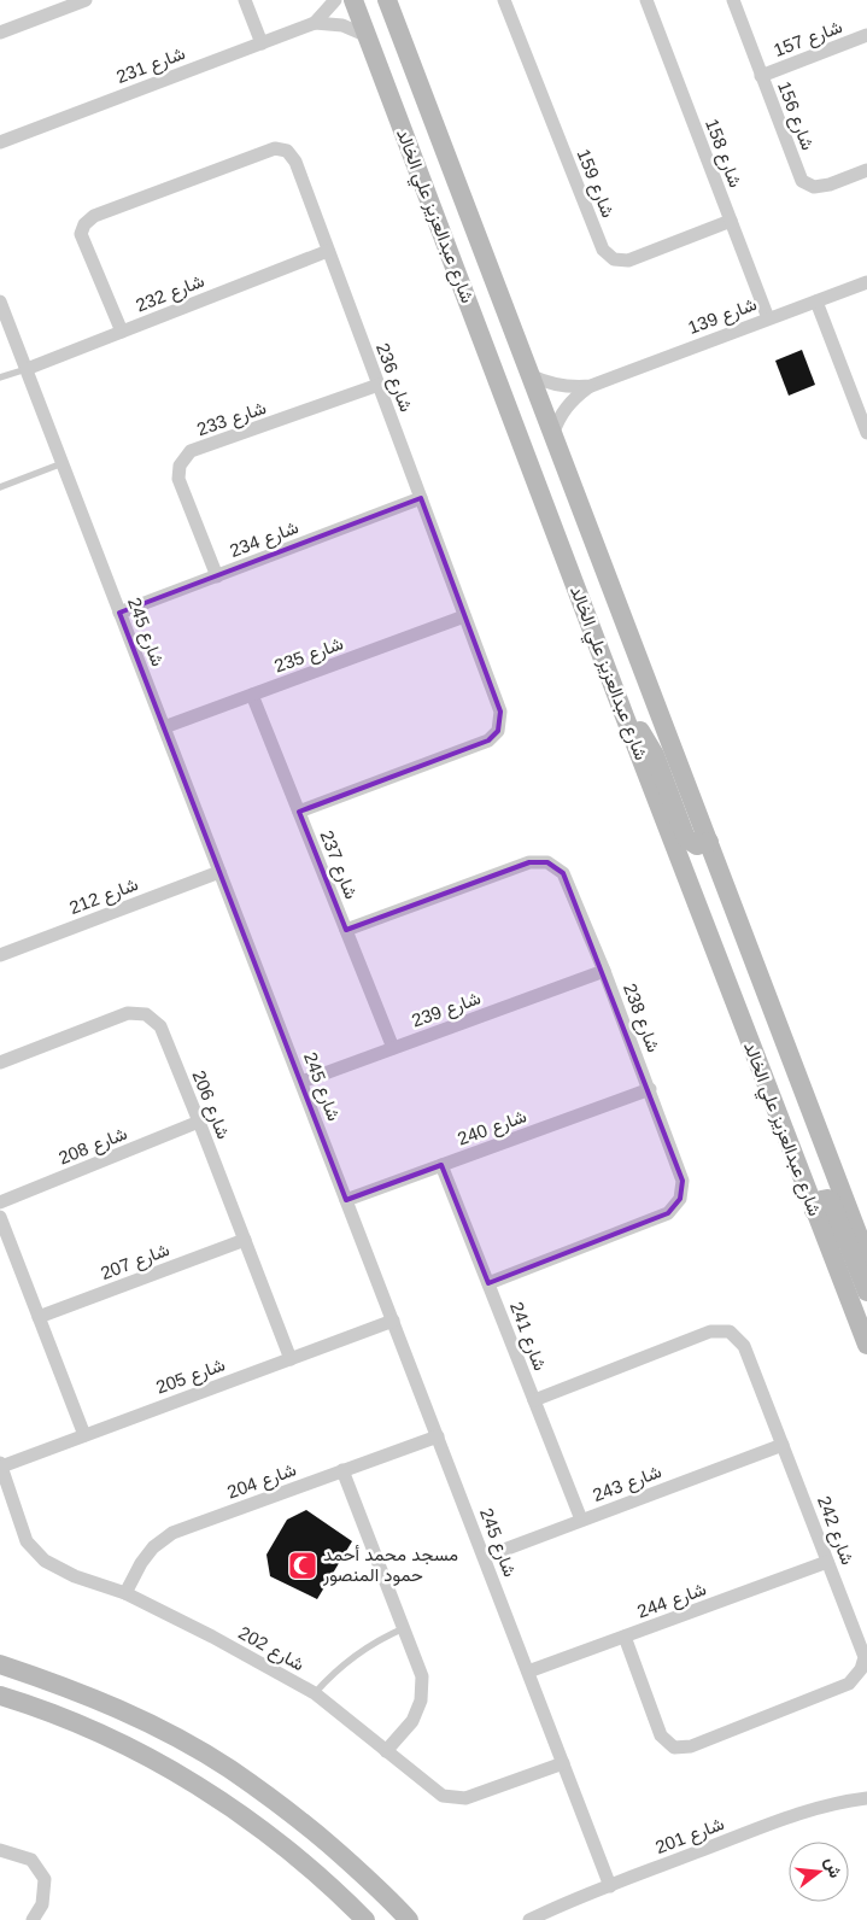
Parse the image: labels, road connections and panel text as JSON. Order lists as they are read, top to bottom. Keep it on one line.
{"streets":{"street":["شارع 157","شارع 231","شارع 156","شارع 158","شارع 159","شارع عبدالعزيز علي الخالد","شارع 232","شارع 139","شارع 236","شارع 233","شارع 234","شارع 245","شارع 235","شارع 237","شارع 212","شارع 239","شارع 238","شارع 206","شارع 240","شارع 208","شارع 207","شارع 241","شارع 205","شارع 204","شارع 243","شارع 242","شارع 244","شارع 202","شارع 201"]},"crossings":[["شارع 157","شارع 156"],["شارع 231","شارع عبدالعزيز علي الخالد"],["شارع 158","شارع 159"],["شارع 158","شارع 139"],["شارع عبدالعزيز علي الخالد","شارع 139"],["شارع 232","شارع 236"],["شارع 232","شارع 245"],["شارع 236","شارع 233"],["شارع 236","شارع 234"],["شارع 236","شارع 235"],["شارع 236","شارع 237"],["شارع 233","شارع 234"],["شارع 234","شارع 245"],["شارع 245","شارع 235"],["شارع 245","شارع 212"],["شارع 245","شارع 239"],["شارع 245","شارع 240"],["شارع 245","شارع 205"],["شارع 245","شارع 204"],["شارع 245","شارع 243"],["شارع 245","شارع 244"],["شارع 245","شارع 202"],["شارع 245","شارع 201"],["شارع 235","شارع 237"],["شارع 237","شارع 239"],["شارع 237","شارع 238"],["شارع 239","شارع 238"],["شارع 238","شارع 240"],["شارع 238","شارع 241"],["شارع 206","شارع 208"],["شارع 206","شارع 207"],["شارع 206","شارع 205"],["شارع 240","شارع 241"],["شارع 241","شارع 243"],["شارع 241","شارع 242"],["شارع 205","شارع 202"],["شارع 204","شارع 202"],["شارع 243","شارع 242"],["شارع 242","شارع 244"]],"places":{"mosque":["مسجد محمد أحمد حمود المنصور"]},"north":"right"}
